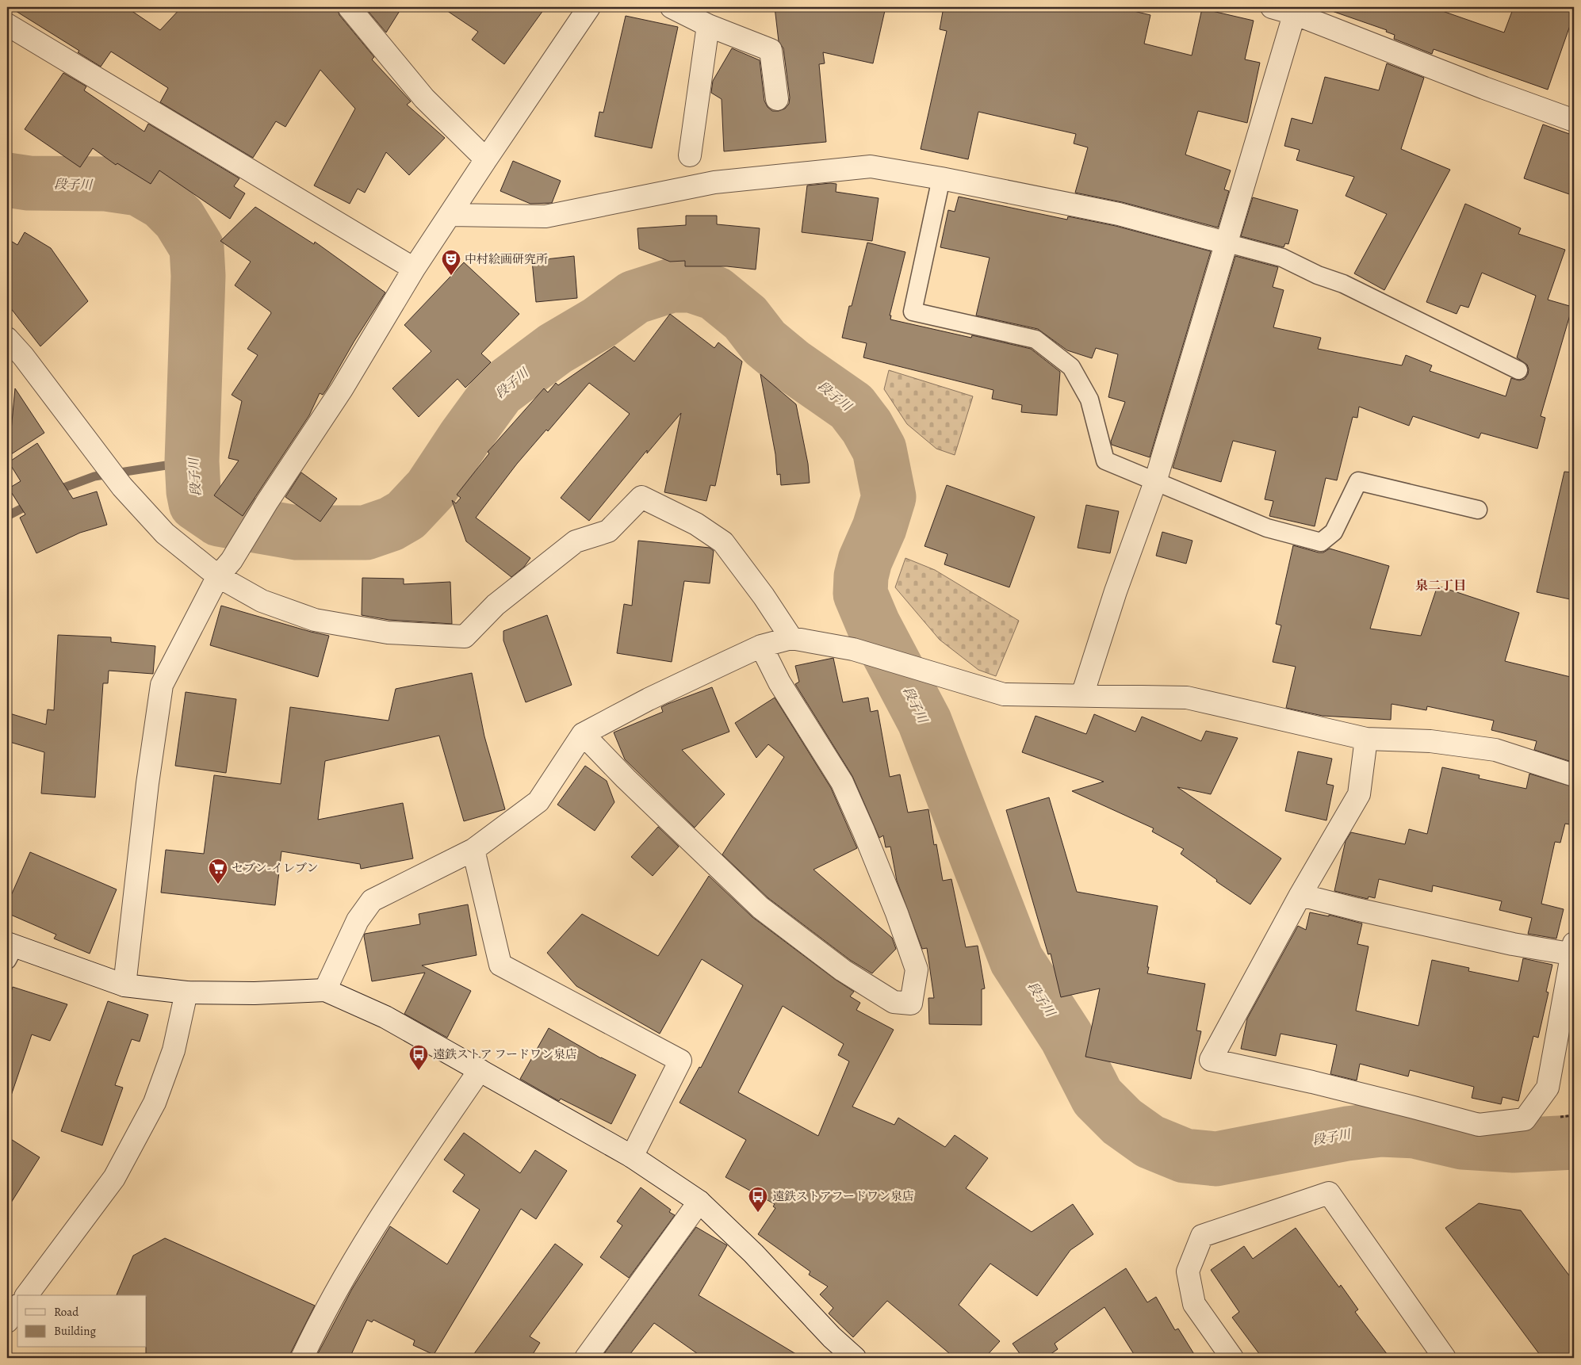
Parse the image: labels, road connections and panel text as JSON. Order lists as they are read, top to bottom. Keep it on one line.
{"districts":["泉二丁目"],"water":["段子川"],"places":{"theatre":["中村絵画研究所"],"supermarket":["セブン-イレブン"],"bus stop":["遠鉄ストア フードワン泉店","遠鉄ストアフードワン泉店"]},"legend":["Road","Building"]}
